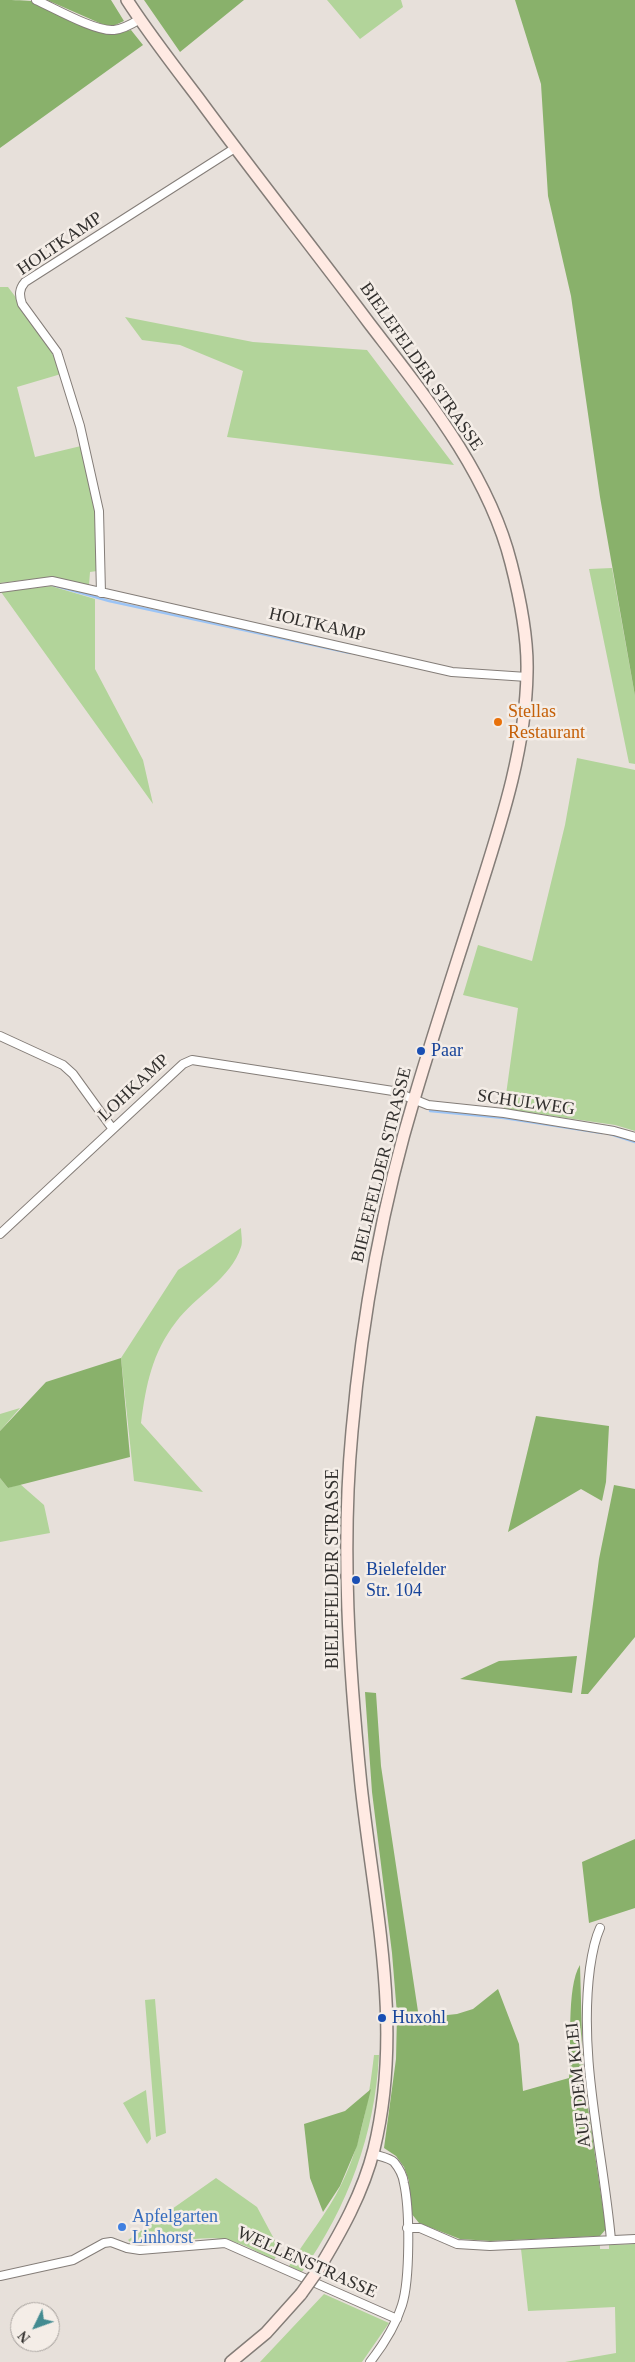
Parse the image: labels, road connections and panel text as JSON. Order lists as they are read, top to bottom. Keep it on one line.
{"streets":{"main road":["BIELEFELDER STRASSE"],"street":["HOLTKAMP","LOHKAMP","SCHULWEG","AUF DEM KLEI","WELLENSTRASSE"]},"crossings":[["HOLTKAMP","BIELEFELDER STRASSE"],["BIELEFELDER STRASSE","LOHKAMP"],["BIELEFELDER STRASSE","SCHULWEG"],["LOHKAMP","SCHULWEG"]],"places":["Stellas Restaurant","Paar","Bielefelder Str. 104","Huxohl","Apfelgarten Linhorst"],"north":"bottom left"}
